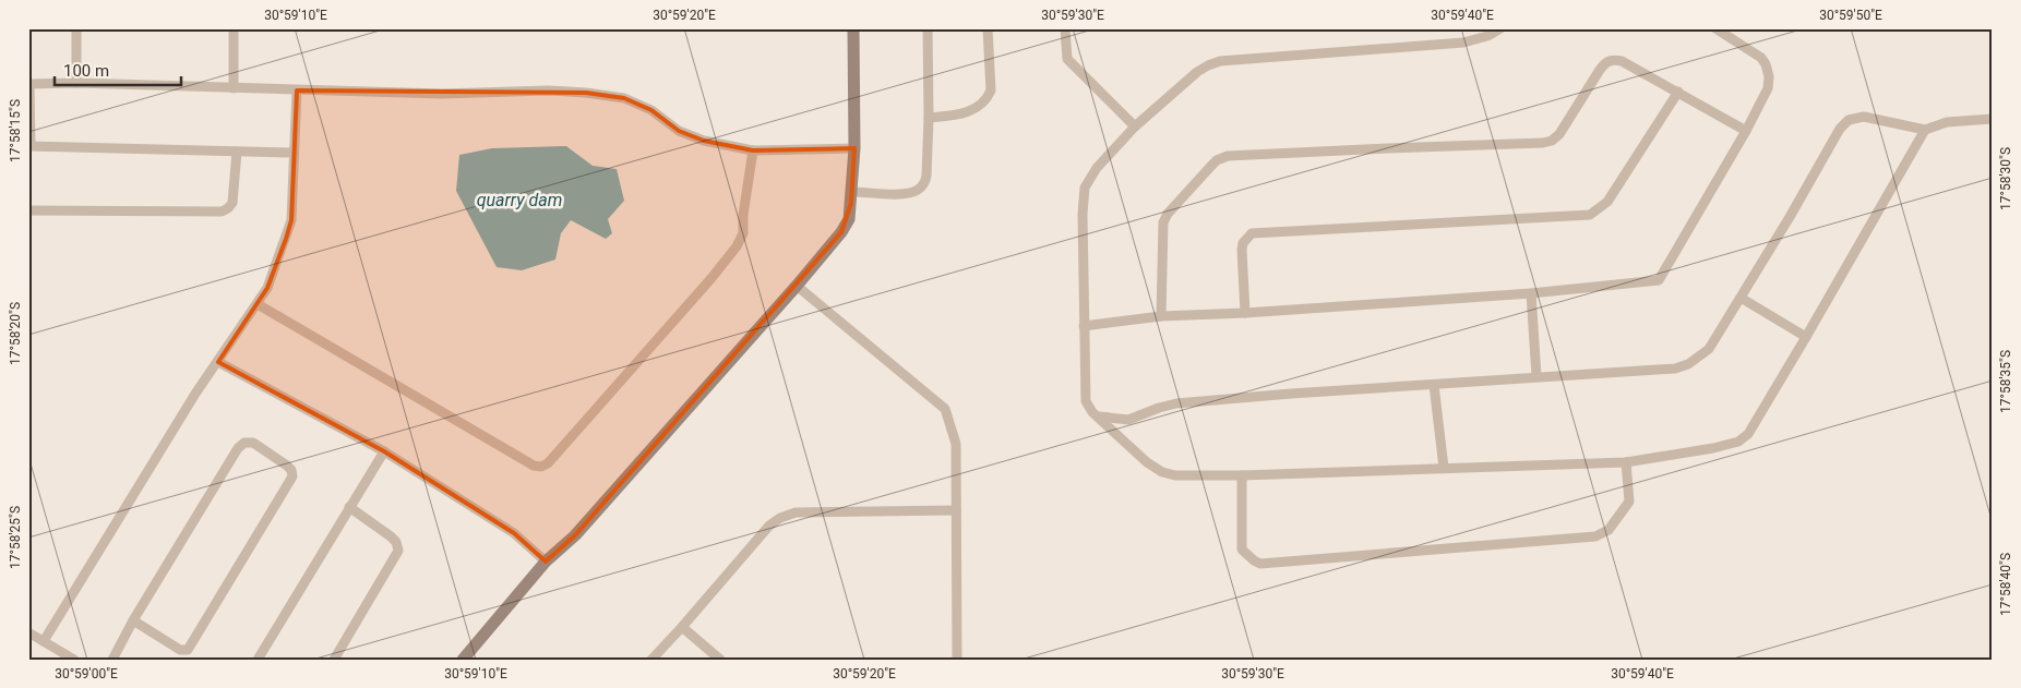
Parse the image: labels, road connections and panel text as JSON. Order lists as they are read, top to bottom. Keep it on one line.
{"water":["quarry dam"],"scale_bar":"100 m","coordinates":["30°59'10\"E","30°59'20\"E","30°59'30\"E","30°59'40\"E","30°59'50\"E","17°58'15\"S","17°58'30\"S","17°58'20\"S","17°58'35\"S","17°58'25\"S","17°58'40\"S","30°59'00\"E"]}
